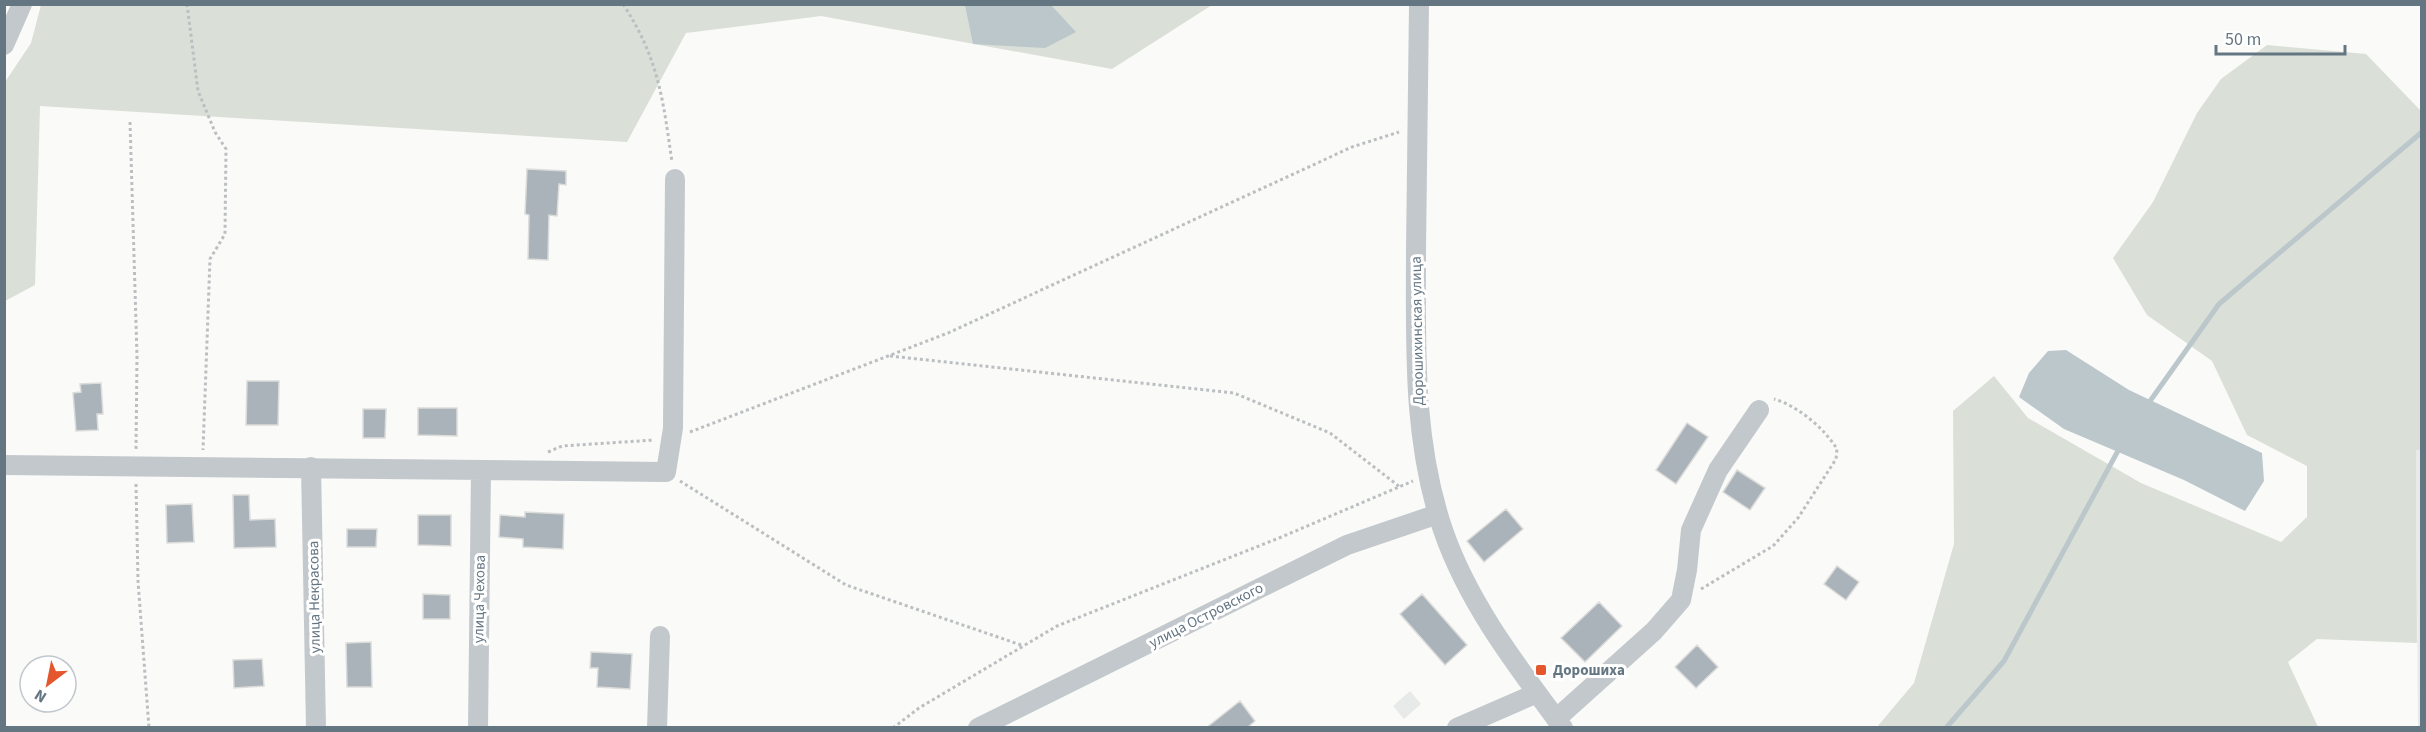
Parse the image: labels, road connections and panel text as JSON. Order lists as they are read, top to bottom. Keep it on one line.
{"streets":{"street":["Дорошихинская улица","улица Некрасова","улица Чехова","улица Островского"]},"crossings":[["Дорошихинская улица","улица Островского"]],"places":{"transit":["Дорошиха"]},"scale_bar":"50 m","north":"bottom left"}
